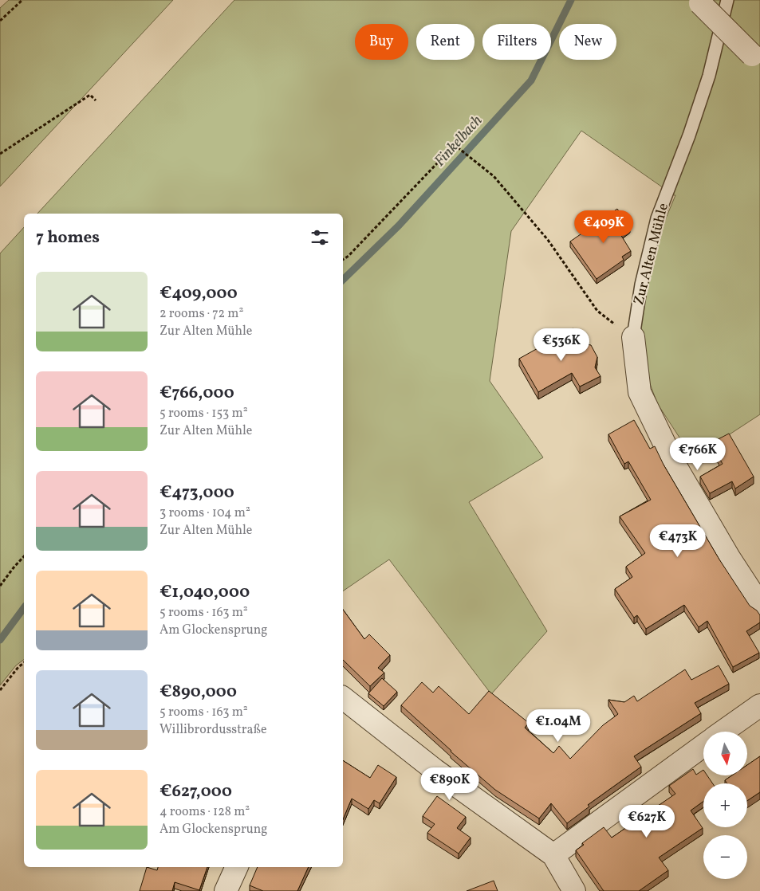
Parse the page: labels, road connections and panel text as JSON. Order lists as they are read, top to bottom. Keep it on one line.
{"streets":{"street":["Zur Alten Mühle"]},"water":["Finkelbach"],"north":"bottom","page":{"chip":["Buy","Rent","Filters","New"],"price":["€409K","€536K","€766K","€473K","€1.04M","€890K","€627K"],"heading":"7 homes","list":[{"name":"€409,000","note":"2 rooms · 72 m² · Zur Alten Mühle"},{"name":"€766,000","note":"5 rooms · 153 m² · Zur Alten Mühle"},{"name":"€473,000","note":"3 rooms · 104 m² · Zur Alten Mühle"},{"name":"€1,040,000","note":"5 rooms · 163 m² · Am Glockensprung"},{"name":"€890,000","note":"5 rooms · 163 m² · Willibrordusstraße"},{"name":"€627,000","note":"4 rooms · 128 m² · Am Glockensprung"}],"map_buttons":["+","−"]}}
